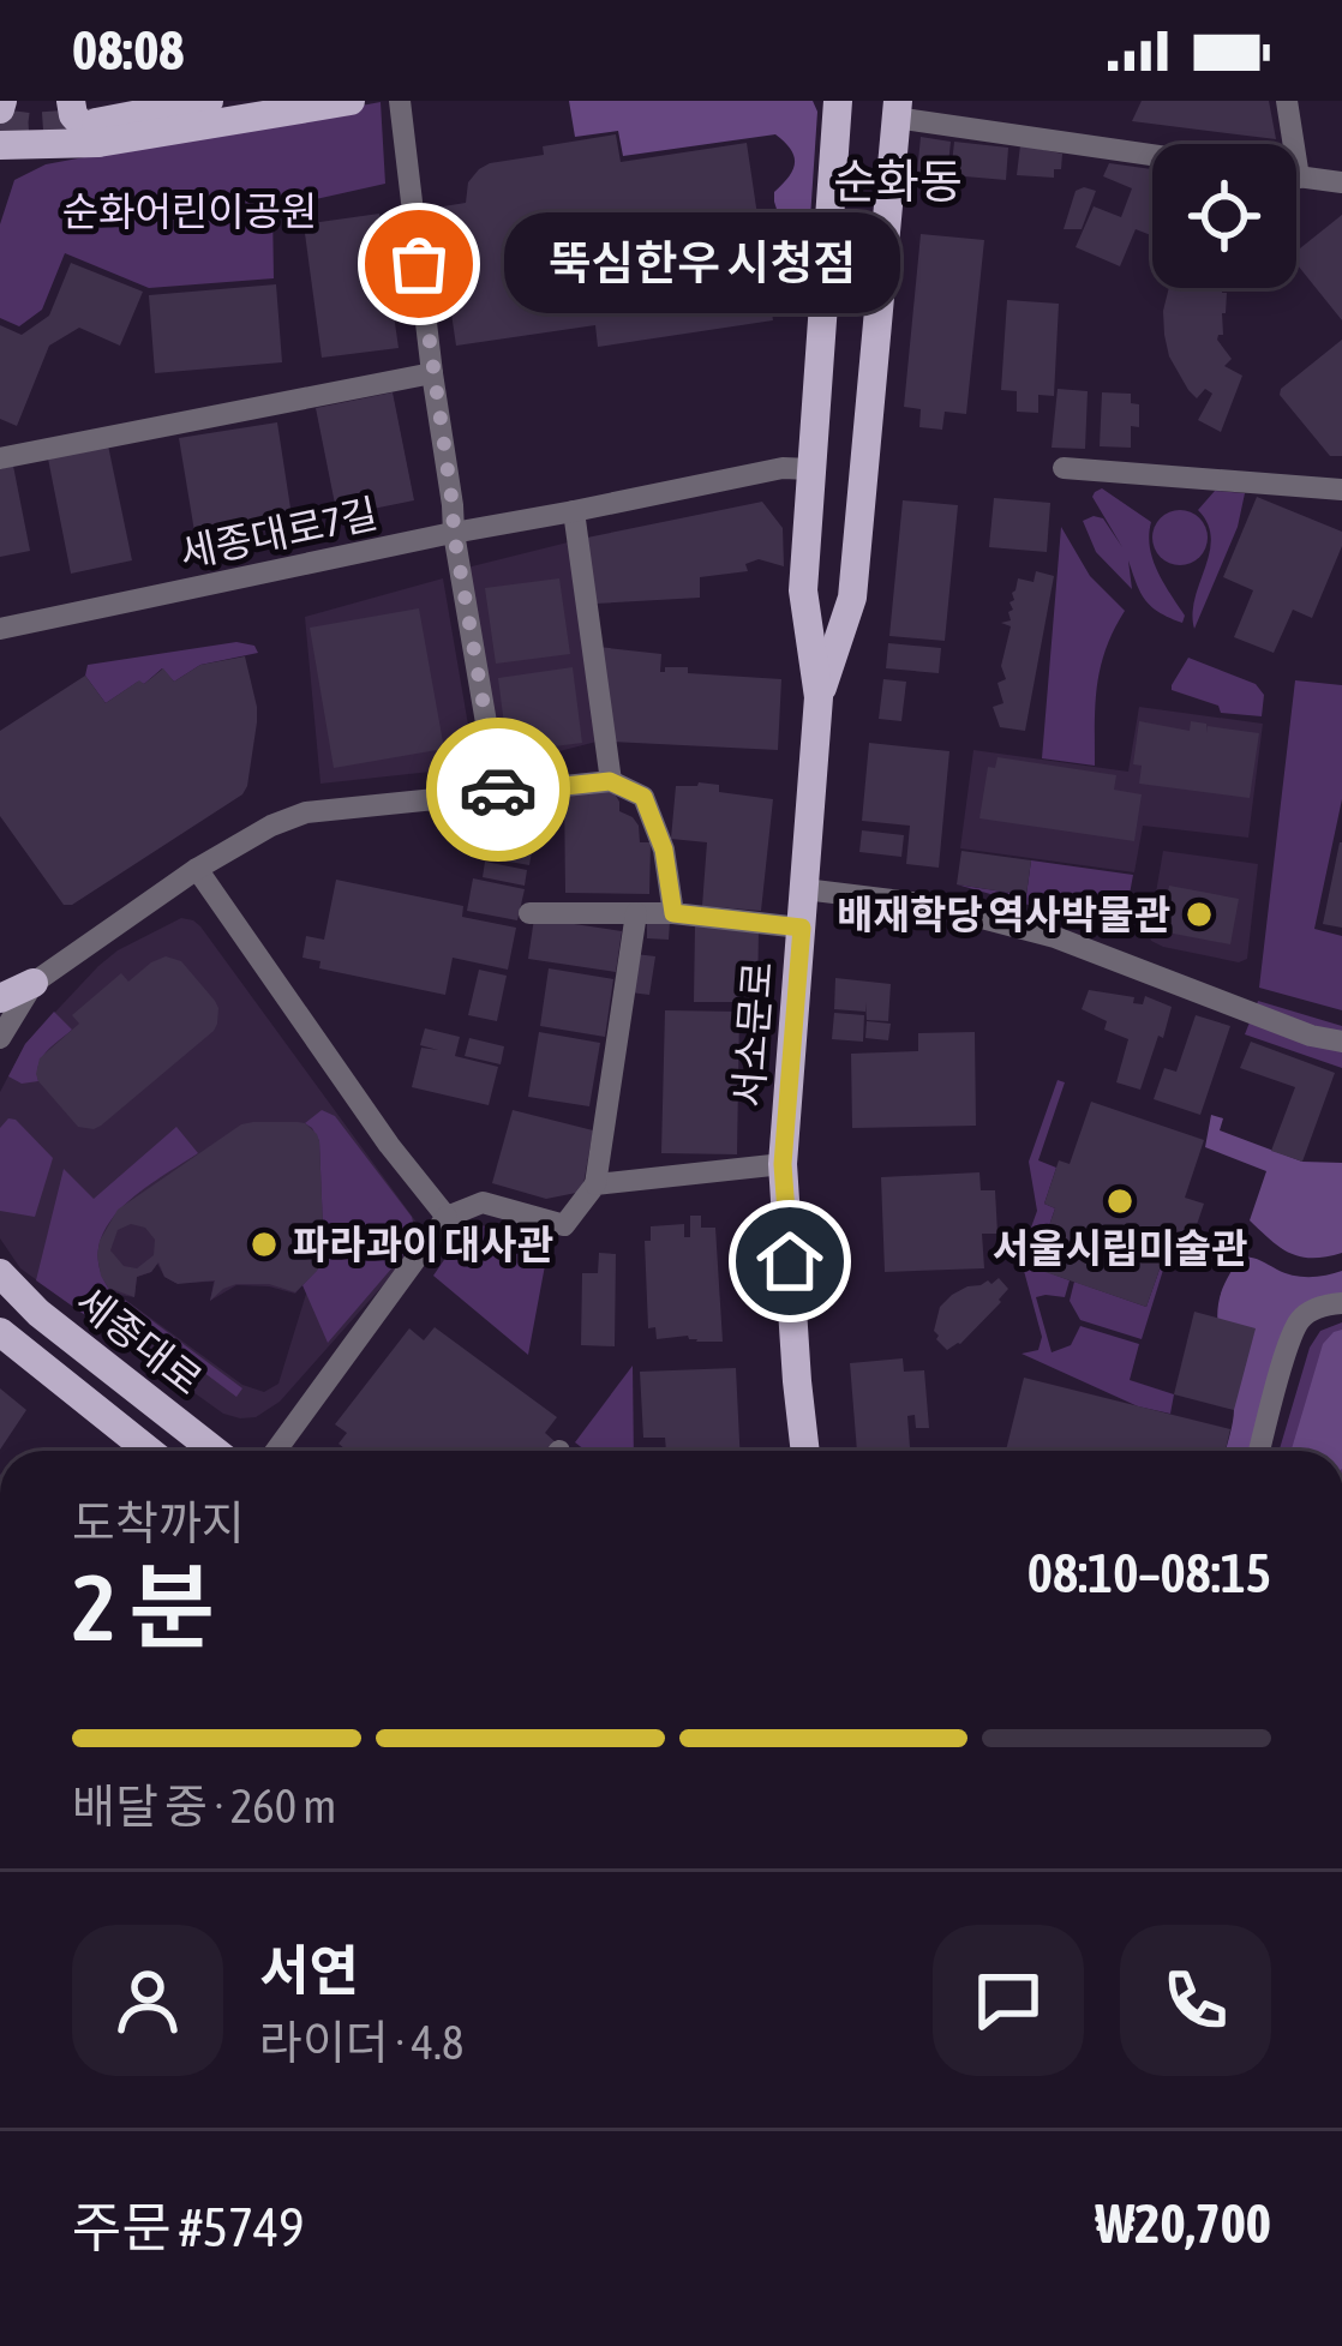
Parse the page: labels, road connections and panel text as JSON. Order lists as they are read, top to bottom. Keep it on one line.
{"streets":{"main road":["서소문로","세종대로"],"street":["세종대로7길"]},"crossings":[["세종대로7길","서소문로"]],"districts":["순화동"],"parks":["순화어린이공원"],"places":["뚝심한우 시청점","배재학당 역사박물관","서울시립미술관","파라과이 대사관"],"page":{"status":"08:08","bubble":"뚝심한우 시청점","heading":["2 분","도착까지","08:10–08:15"],"panel":["서연","라이더 · 4.8","주문 #5749","₩20,700"],"bar":"배달 중 · 260 m"}}
